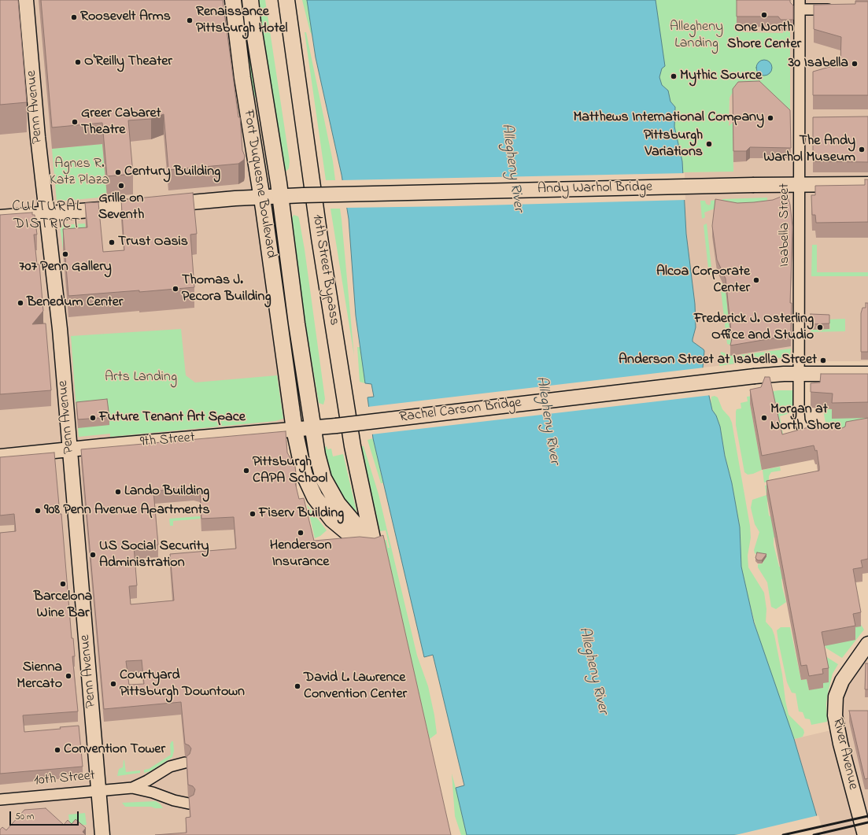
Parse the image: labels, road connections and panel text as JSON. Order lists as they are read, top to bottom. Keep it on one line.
{"streets":{"main road":["Fort Duquesne Boulevard","10th Street Bypass"],"street":["Penn Avenue","Andy Warhol Bridge","Isabella Street","Rachel Carson Bridge","9th Street","River Avenue","10th Street"]},"crossings":[["Penn Avenue","Andy Warhol Bridge"],["Penn Avenue","9th Street"],["Penn Avenue","10th Street"],["Fort Duquesne Boulevard","Andy Warhol Bridge"],["Fort Duquesne Boulevard","10th Street Bypass"],["Fort Duquesne Boulevard","9th Street"],["Andy Warhol Bridge","Isabella Street"],["Isabella Street","Rachel Carson Bridge"],["Rachel Carson Bridge","9th Street"]],"districts":["CULTURAL DISTRICT"],"water":["Allegheny River"],"parks":["Allegheny Landing","Agnes R. Katz Plaza","Arts Landing"],"places":["One North Shore Center","Roosevelt Arms","Renaissance Pittsburgh Hotel","O'Reilly Theater","30 Isabella","Mythic Source","Matthews International Company","Greer Cabaret Theatre","Pittsburgh Variations","The Andy Warhol Museum","Century Building","Grille on Seventh","Trust Oasis","707 Penn Gallery","Alcoa Corporate Center","Thomas J. Pecora Building","Benedum Center","Frederick J. Osterling Office and Studio","Anderson Street at Isabella Street","Future Tenant Art Space","Morgan at North Shore","Pittsburgh CAPA School","Lando Building","908 Penn Avenue Apartments","Fiserv Building","Henderson Insurance","US Social Security Administration","Barcelona Wine Bar","Sienna Mercato","Courtyard Pittsburgh Downtown","David L. Lawrence Convention Center","Convention Tower"],"scale_bar":"50 m"}
